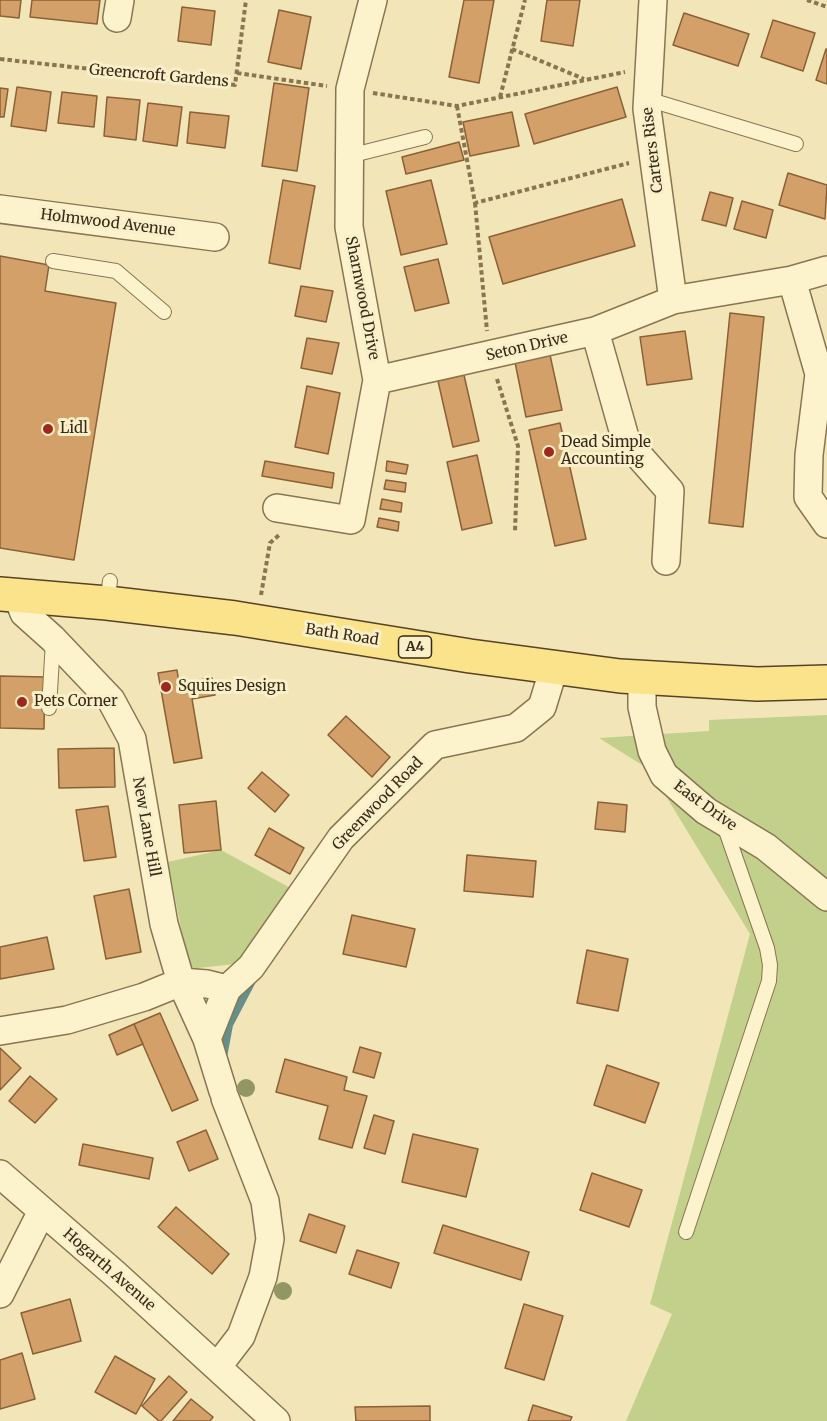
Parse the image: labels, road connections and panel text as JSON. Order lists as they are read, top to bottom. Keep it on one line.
{"streets":{"main road":["Bath Road","A4"],"street":["Carters Rise","Holmwood Avenue","Sharnwood Drive","Seton Drive","Greenwood Road","East Drive","New Lane Hill","Hogarth Avenue"],"path":["Greencroft Gardens"]},"crossings":[["Carters Rise","Seton Drive"],["Sharnwood Drive","Seton Drive"],["Bath Road","Greenwood Road"],["Bath Road","East Drive"],["Bath Road","New Lane Hill"],["Greenwood Road","New Lane Hill"],["New Lane Hill","Hogarth Avenue"]],"places":["Lidl","Dead Simple Accounting","Squires Design","Pets Corner"]}
